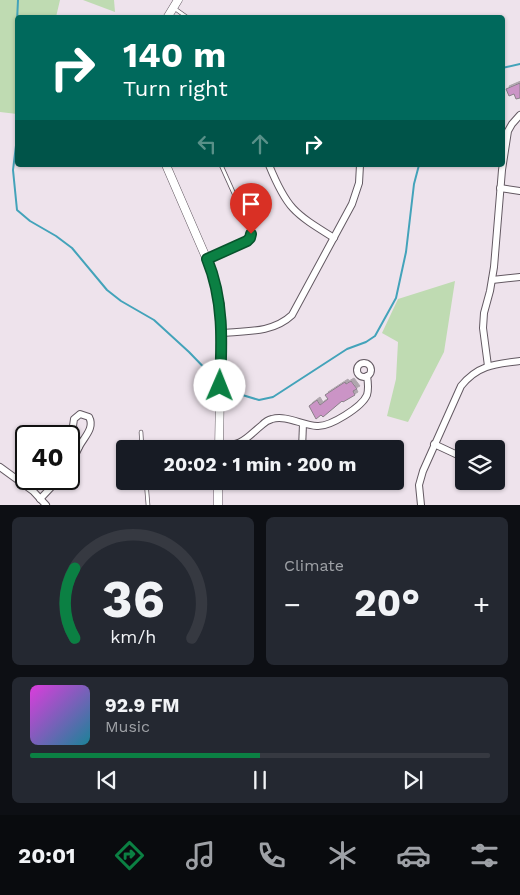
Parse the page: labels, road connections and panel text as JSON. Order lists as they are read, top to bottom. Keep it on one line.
{"page":{"turn":["140 m","Turn right"],"limit":"40","trip":"20:02 · 1 min · 200 m","tile":"Climate","heat":["−","20°","+"],"song":["92.9 FM","Music"],"tabs":"20:01","gauge":["36","km/h"]}}
